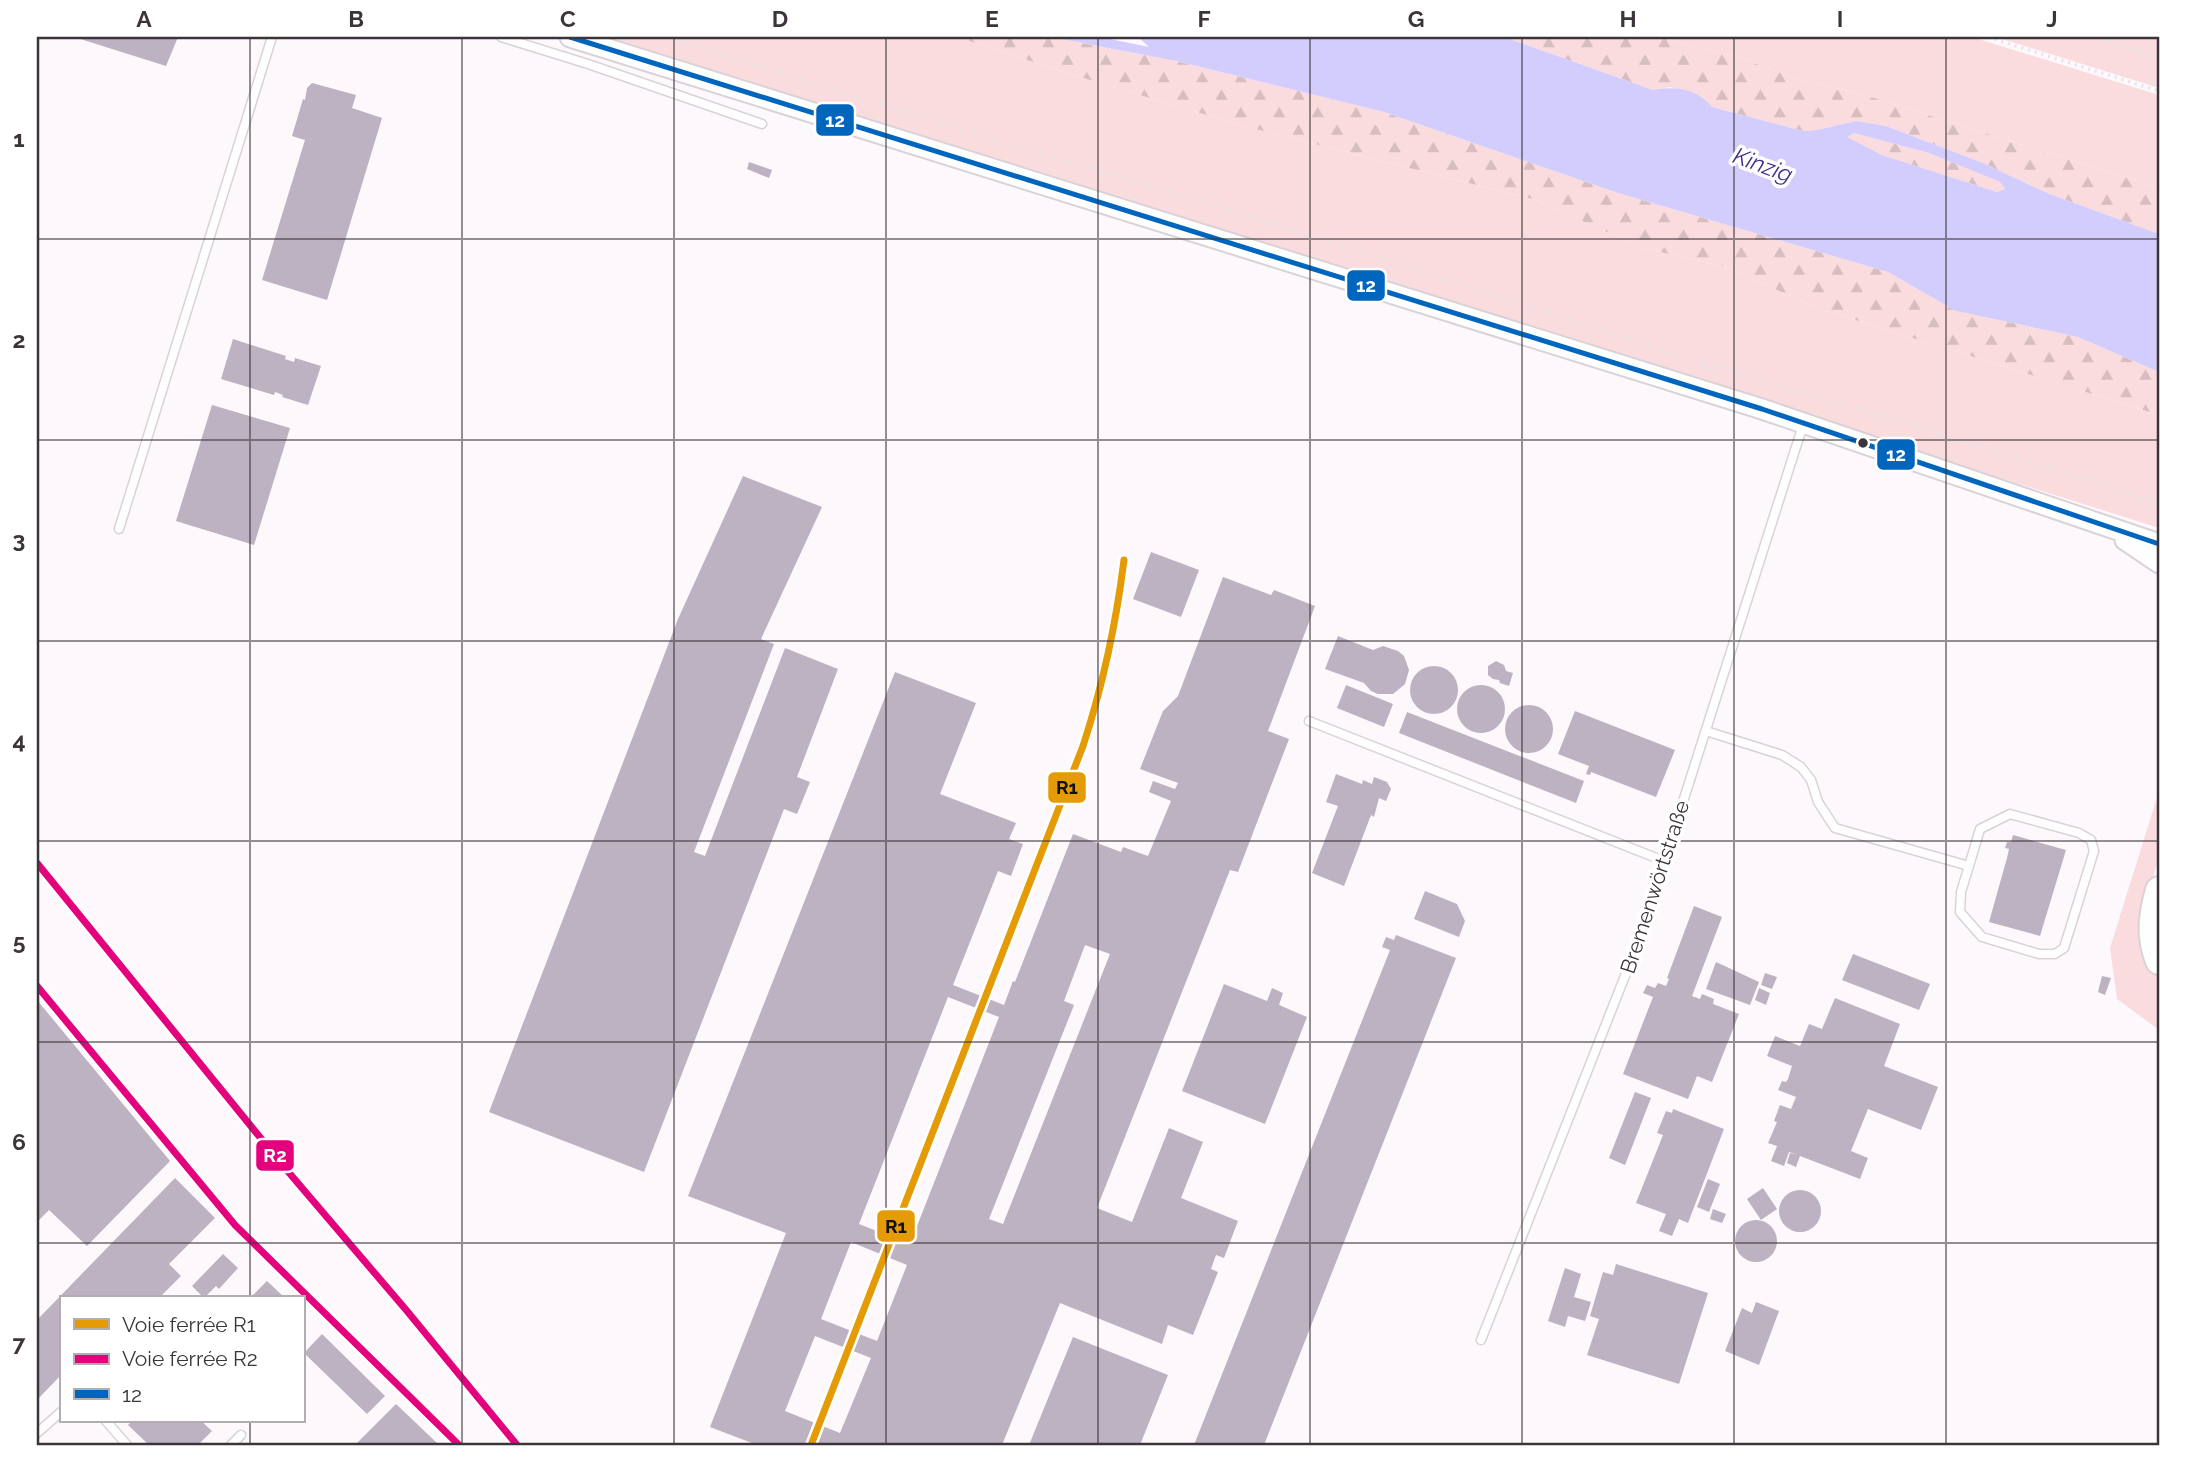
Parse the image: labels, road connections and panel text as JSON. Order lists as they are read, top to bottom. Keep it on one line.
{"streets":{"lane":["Bremenwörtstraße"]},"water":["Kinzig"],"lines":["transit line 12","rail line R1","rail line R2"],"legend":["Voie ferrée R1","Voie ferrée R2","12"],"grid":{"columns":["A","B","C","D","E","F","G","H","I","J"],"rows":["1","2","3","4","5","6","7"]}}
